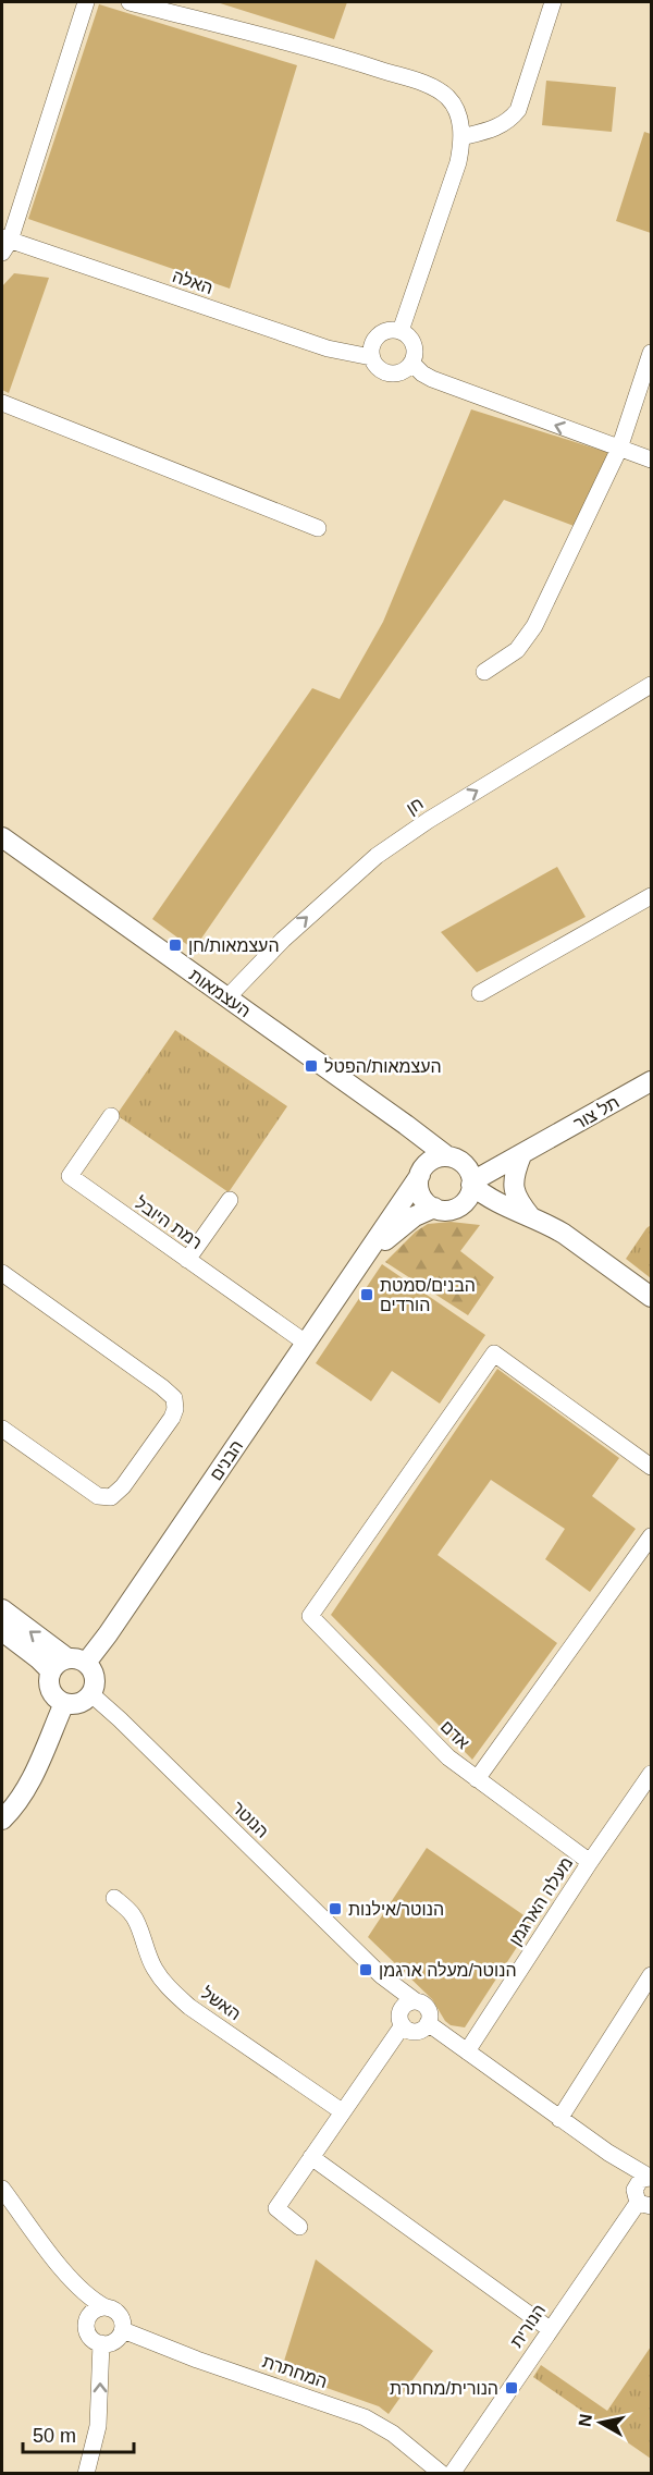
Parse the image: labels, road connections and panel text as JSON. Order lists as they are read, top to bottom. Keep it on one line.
{"streets":{"street":["האלה","חן","העצמאות","תל צור","רמת היובל","הבנים","אדם","הנוטר","מעלה הארגמן","האשל","הנורית","המחתרת"]},"crossings":[["חן","העצמאות"],["העצמאות","תל צור"],["העצמאות","הבנים"],["תל צור","הבנים"],["רמת היובל","הבנים"],["הבנים","הנוטר"],["אדם","מעלה הארגמן"]],"one_way":["חן"],"places":{"transit":["העצמאות/חן","העצמאות/הפטל","הבנים/סמטת הורדים","הנוטר/אילנות","הנוטר/מעלה ארגמן","הנורית/מחתרת"]},"scale_bar":"50 m","north":"left"}
